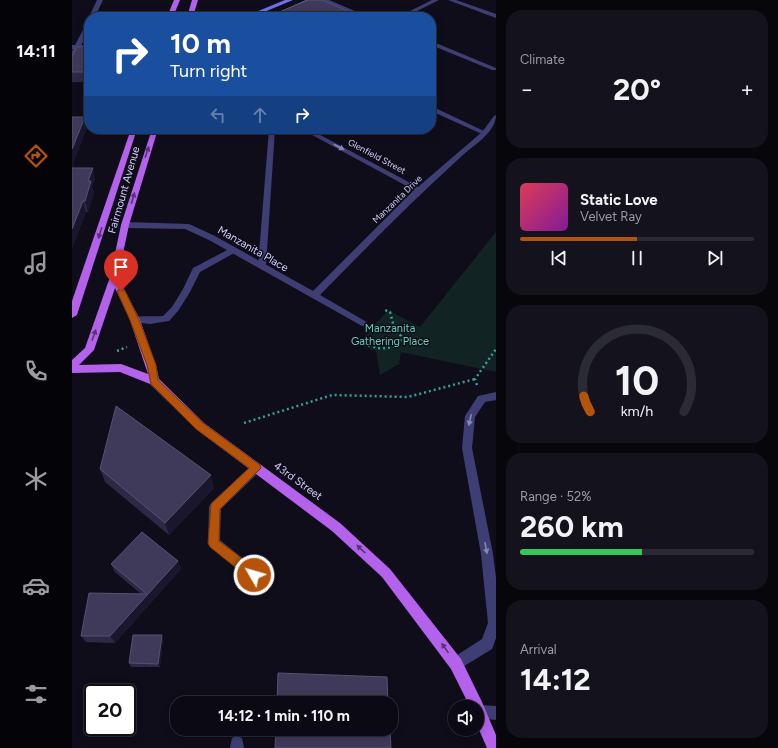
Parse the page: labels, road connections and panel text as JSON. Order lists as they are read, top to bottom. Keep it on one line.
{"streets":{"main road":["Fairmount Avenue","43rd Street"],"street":["Glenfield Street","Manzanita Drive","Manzanita Place"]},"crossings":[["Glenfield Street","Manzanita Drive"],["Fairmount Avenue","Manzanita Place"],["Manzanita Drive","Manzanita Place"]],"one_way":["Glenfield Street","43rd Street"],"parks":["Manzanita Gathering Place"],"page":{"tabs":"14:11","tile":["Climate",["Range · 52%","260 km"],["Arrival","14:12"]],"turn":["10 m","Turn right"],"heat":["−","20°","+"],"song":["Static Love","Velvet Ray"],"limit":"20","trip":"14:12 · 1 min · 110 m","gauge":["10","km/h"]}}
